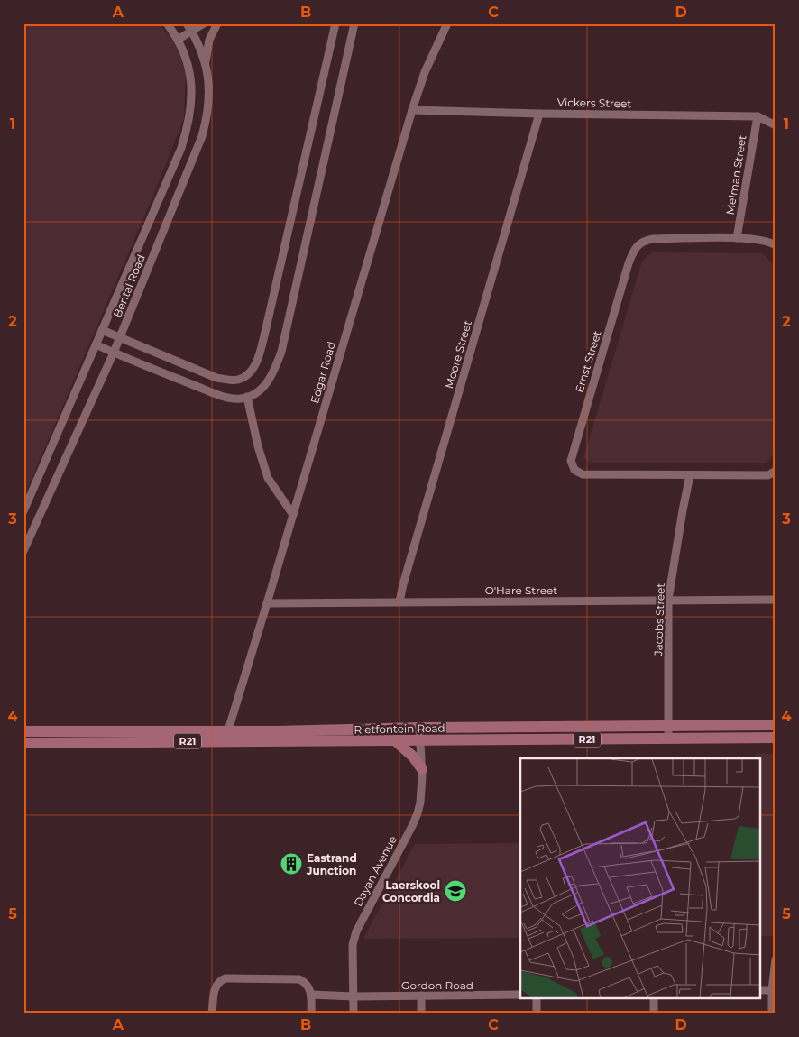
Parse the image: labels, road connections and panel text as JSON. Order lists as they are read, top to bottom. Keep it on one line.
{"streets":{"main road":["Rietfontein Road","R21"],"street":["Vickers Street","Melman Street","Bental Road","Moore Street","Ernst Street","Edgar Road","O'Hare Street","Jacobs Street","Dayan Avenue","Gordon Road"]},"crossings":[["Vickers Street","Melman Street"],["Vickers Street","Moore Street"],["Vickers Street","Edgar Road"],["Melman Street","Ernst Street"],["Moore Street","O'Hare Street"],["Ernst Street","Jacobs Street"],["Edgar Road","O'Hare Street"],["Edgar Road","Rietfontein Road"],["O'Hare Street","Jacobs Street"],["Jacobs Street","Rietfontein Road"],["Rietfontein Road","Dayan Avenue"],["Dayan Avenue","Gordon Road"]],"places":{"building":["Eastrand Junction"],"school or university":["Laerskool Concordia"]},"grid":{"columns":["A","B","C","D"],"rows":["1","2","3","4","5"]}}
